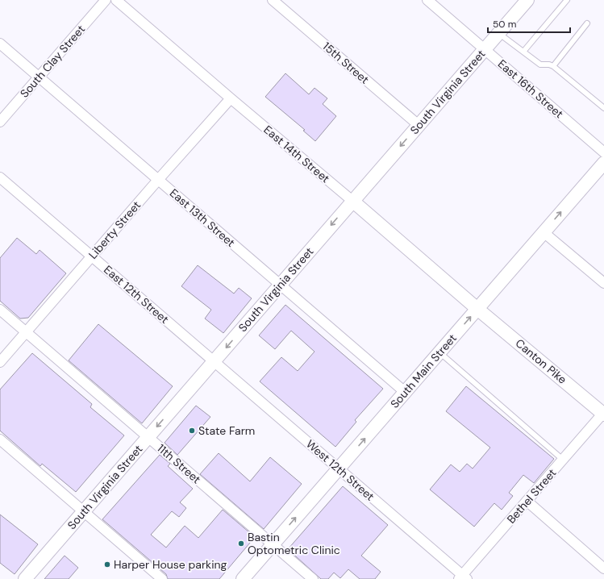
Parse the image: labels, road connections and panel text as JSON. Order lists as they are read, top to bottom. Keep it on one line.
{"streets":{"main road":["South Virginia Street","East 14th Street","Canton Pike","South Main Street"],"street":["South Clay Street","15th Street","East 16th Street","East 13th Street","Liberty Street","East 12th Street","11th Street","West 12th Street","Bethel Street"]},"crossings":[["South Clay Street","East 13th Street"],["15th Street","South Virginia Street"],["East 16th Street","South Virginia Street"],["South Virginia Street","East 14th Street"],["South Virginia Street","East 13th Street"],["South Virginia Street","East 12th Street"],["South Virginia Street","11th Street"],["South Virginia Street","West 12th Street"],["East 14th Street","Liberty Street"],["East 14th Street","Canton Pike"],["East 14th Street","South Main Street"],["East 13th Street","Liberty Street"],["East 13th Street","South Main Street"],["Liberty Street","East 12th Street"],["Liberty Street","11th Street"],["East 12th Street","West 12th Street"],["Canton Pike","South Main Street"],["Canton Pike","Bethel Street"],["South Main Street","11th Street"],["South Main Street","West 12th Street"],["West 12th Street","Bethel Street"]],"one_way":["South Virginia Street","South Main Street"],"places":["State Farm","Bastin Optometric Clinic","Harper House parking"],"scale_bar":"50 m"}
